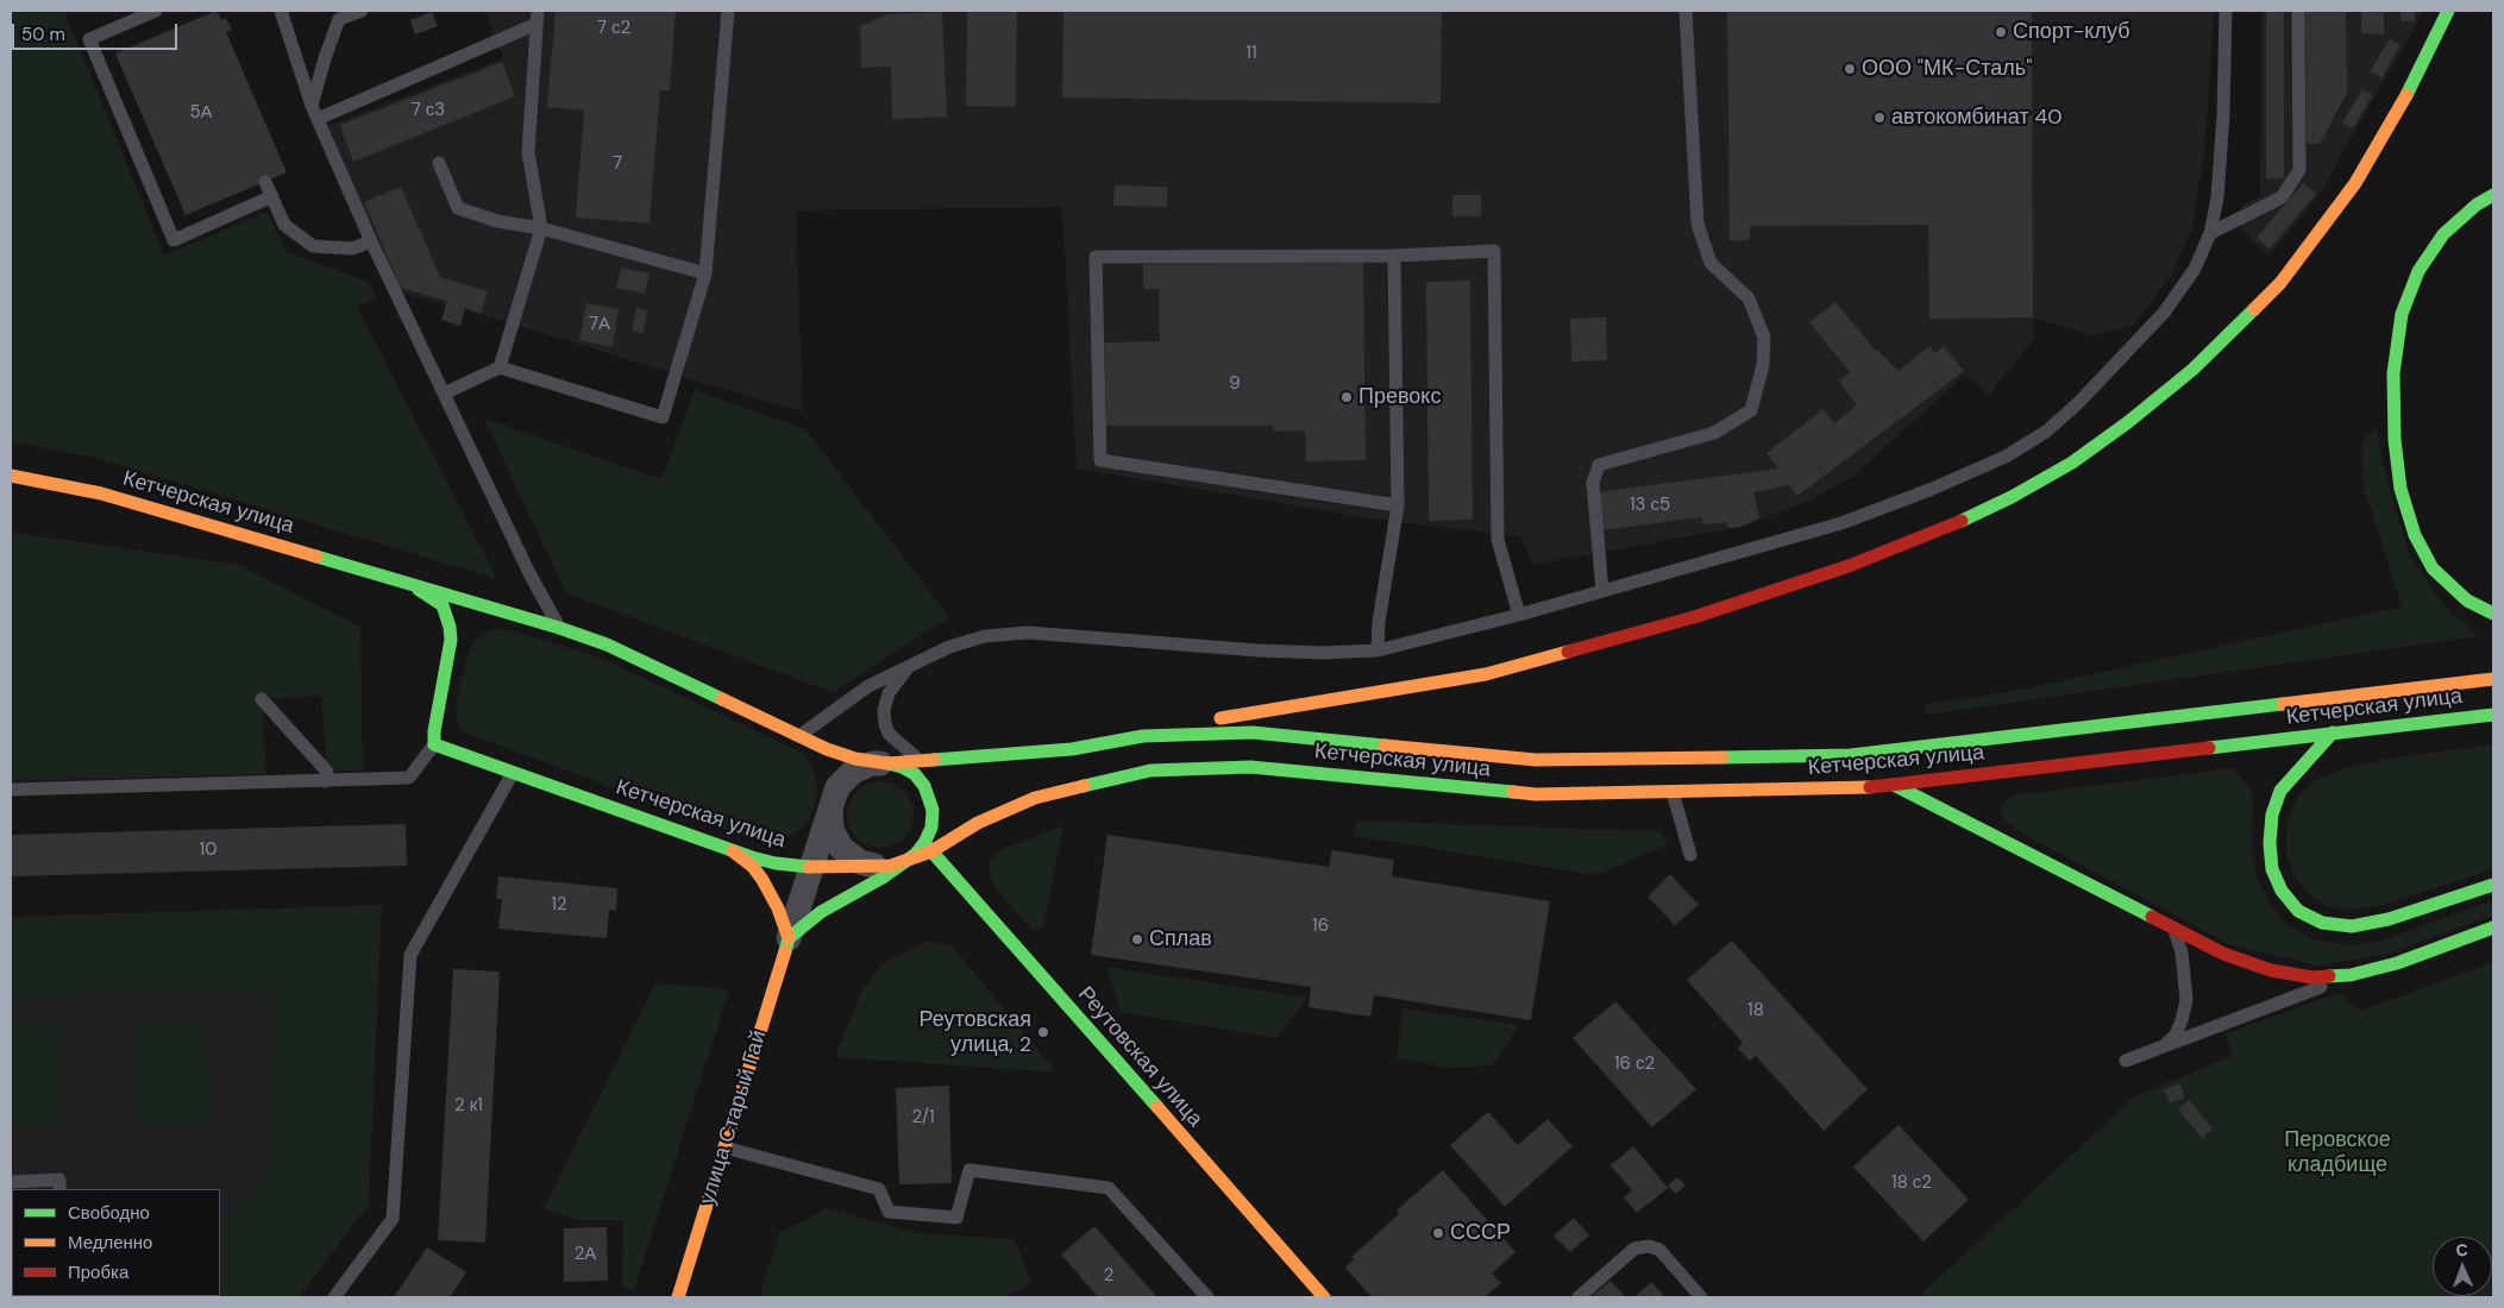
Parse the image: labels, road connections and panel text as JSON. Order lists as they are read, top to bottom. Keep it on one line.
{"streets":{"main road":["Кетчерская улица","Реутовская улица","улица Старый Гай"]},"crossings":[["Кетчерская улица","Реутовская улица"],["Кетчерская улица","улица Старый Гай"],["Реутовская улица","улица Старый Гай"]],"parks":["Перовское кладбище"],"places":["Спорт-клуб","ООО \"МК-Сталь\"","автокомбинат 40","Превокс","Сплав","Реутовская улица, 2","СССР"],"house_numbers":["7 с2","11","7 с3","5А","7","7А","9","13 с5","10","12","16","18","16 с2","2 к1","2/1","18 с2","2А","2"],"legend":["Свободно","Медленно","Пробка"],"scale_bar":"50 m","north":"top"}
